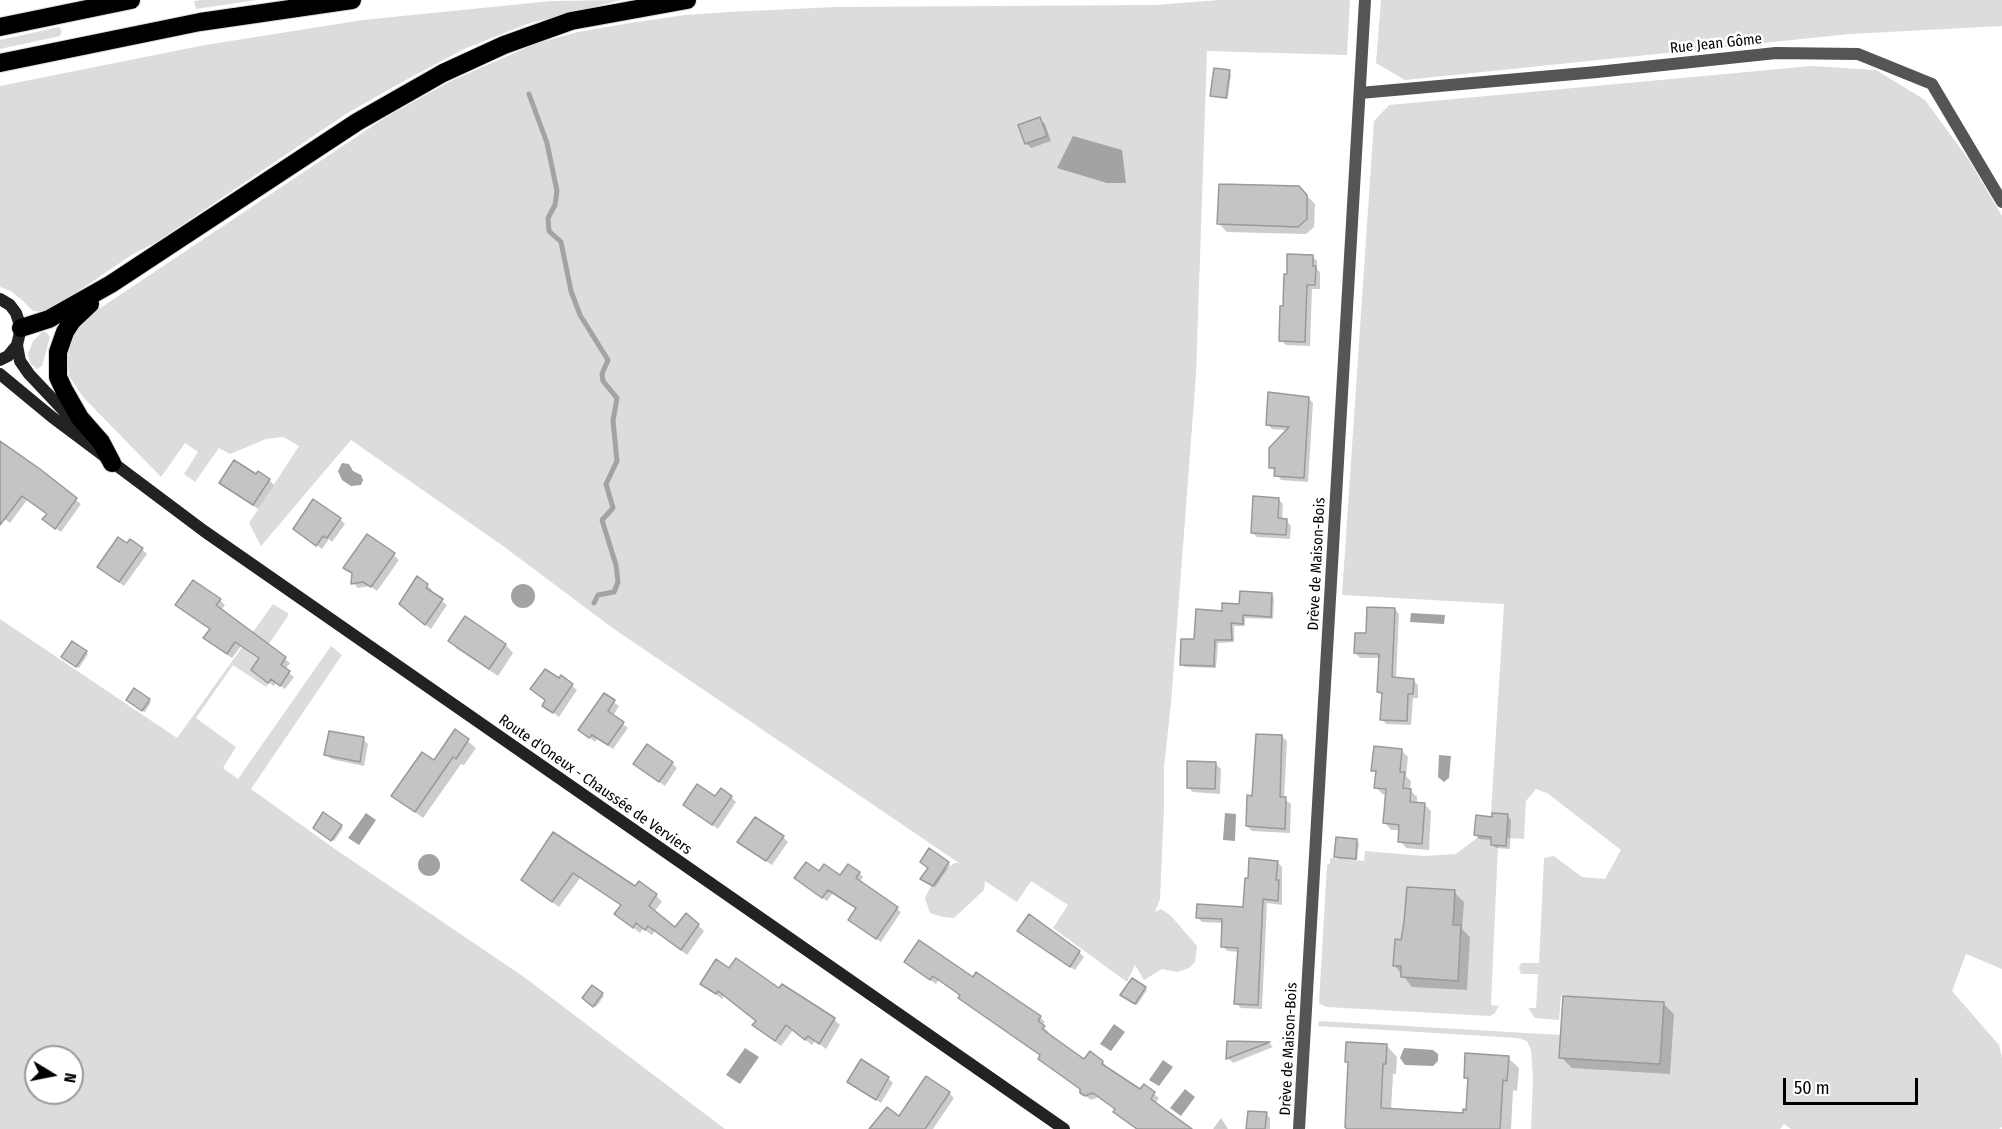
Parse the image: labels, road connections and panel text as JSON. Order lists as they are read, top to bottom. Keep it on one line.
{"streets":{"main road":["Route d'Oneux - Chaussée de Verviers"],"street":["Rue Jean Gôme","Drève de Maison-Bois"]},"crossings":[["Rue Jean Gôme","Drève de Maison-Bois"]],"scale_bar":"50 m","north":"right"}
